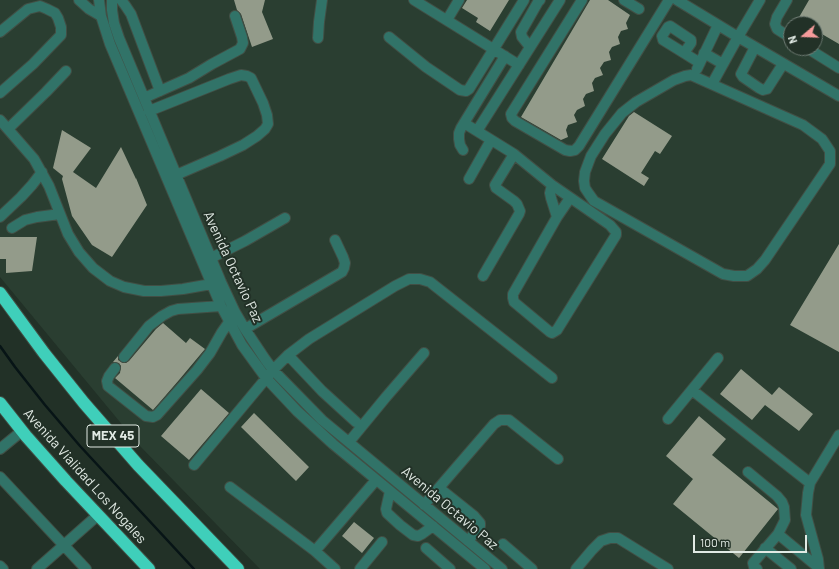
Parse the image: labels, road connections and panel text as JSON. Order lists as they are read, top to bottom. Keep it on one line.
{"streets":{"highway":["MEX 45","Avenida Vialidad Los Nogales"],"street":["Avenida Octavio Paz"]},"scale_bar":"100 m","north":"left"}
